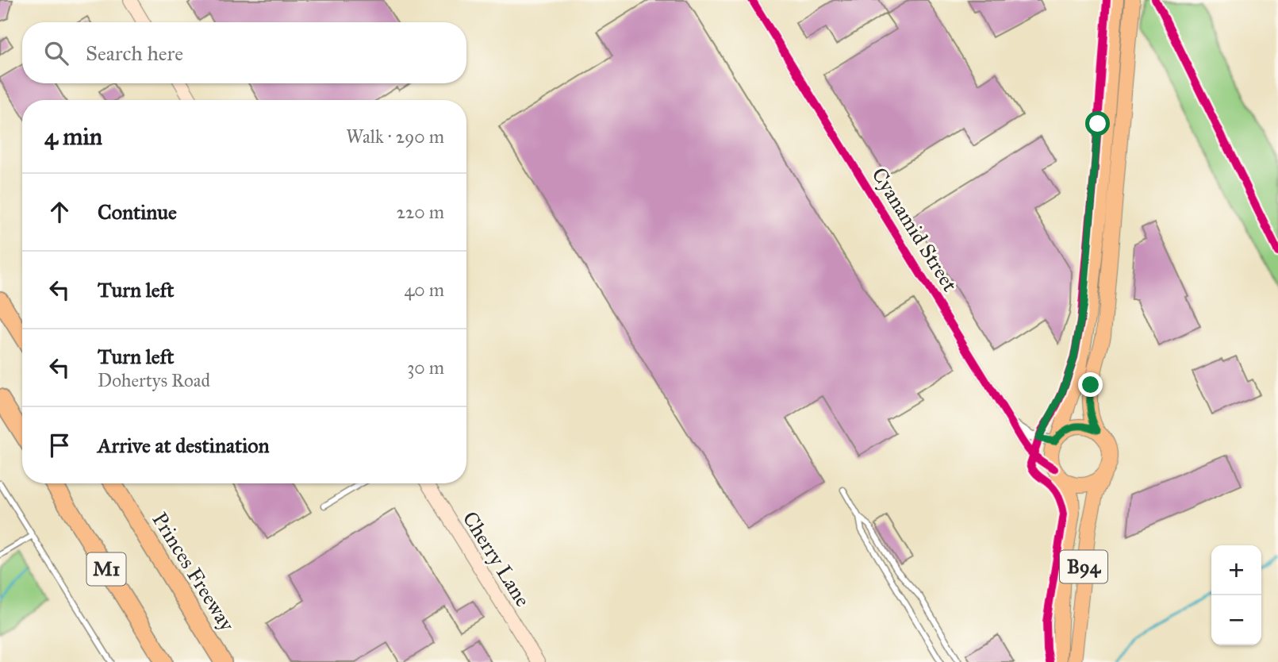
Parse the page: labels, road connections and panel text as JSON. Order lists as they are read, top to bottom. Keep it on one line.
{"streets":{"highway":["M1","Princes Freeway"],"main road":["B94"],"street":["Cyanamid Street","Cherry Lane"]},"crossings":[["Cyanamid Street","B94"]],"page":{"search":"Search here","heading":["4 min","Walk · 290 m"],"list":[["Continue","220 m"],["Turn left","40 m"],["Turn left","Dohertys Road","30 m"],"Arrive at destination"],"map_buttons":["+","−"]}}
